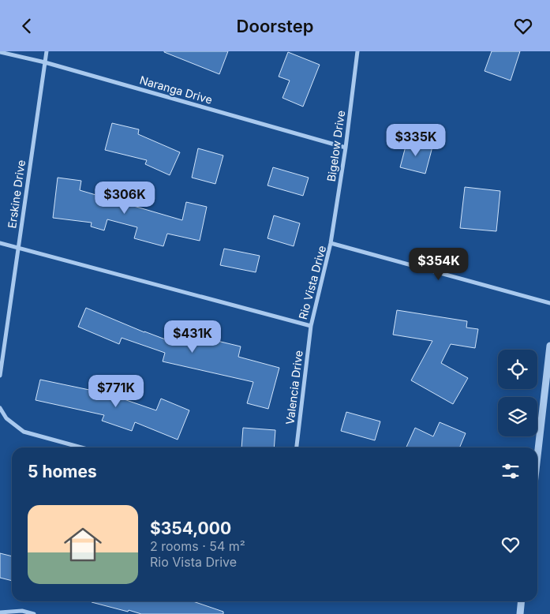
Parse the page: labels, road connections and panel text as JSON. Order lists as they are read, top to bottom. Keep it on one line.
{"streets":{"street":["Naranga Drive","Bigelow Drive","Erskine Drive","Rio Vista Drive","Valencia Drive"]},"crossings":[["Naranga Drive","Bigelow Drive"],["Naranga Drive","Erskine Drive"],["Bigelow Drive","Rio Vista Drive"],["Erskine Drive","Rio Vista Drive"],["Rio Vista Drive","Valencia Drive"]],"page":{"header":"Doorstep","price":["$335K","$306K","$354K","$431K","$771K"],"heading":"5 homes","list":[{"name":"$354,000","note":"2 rooms · 54 m² · Rio Vista Drive"}]}}
